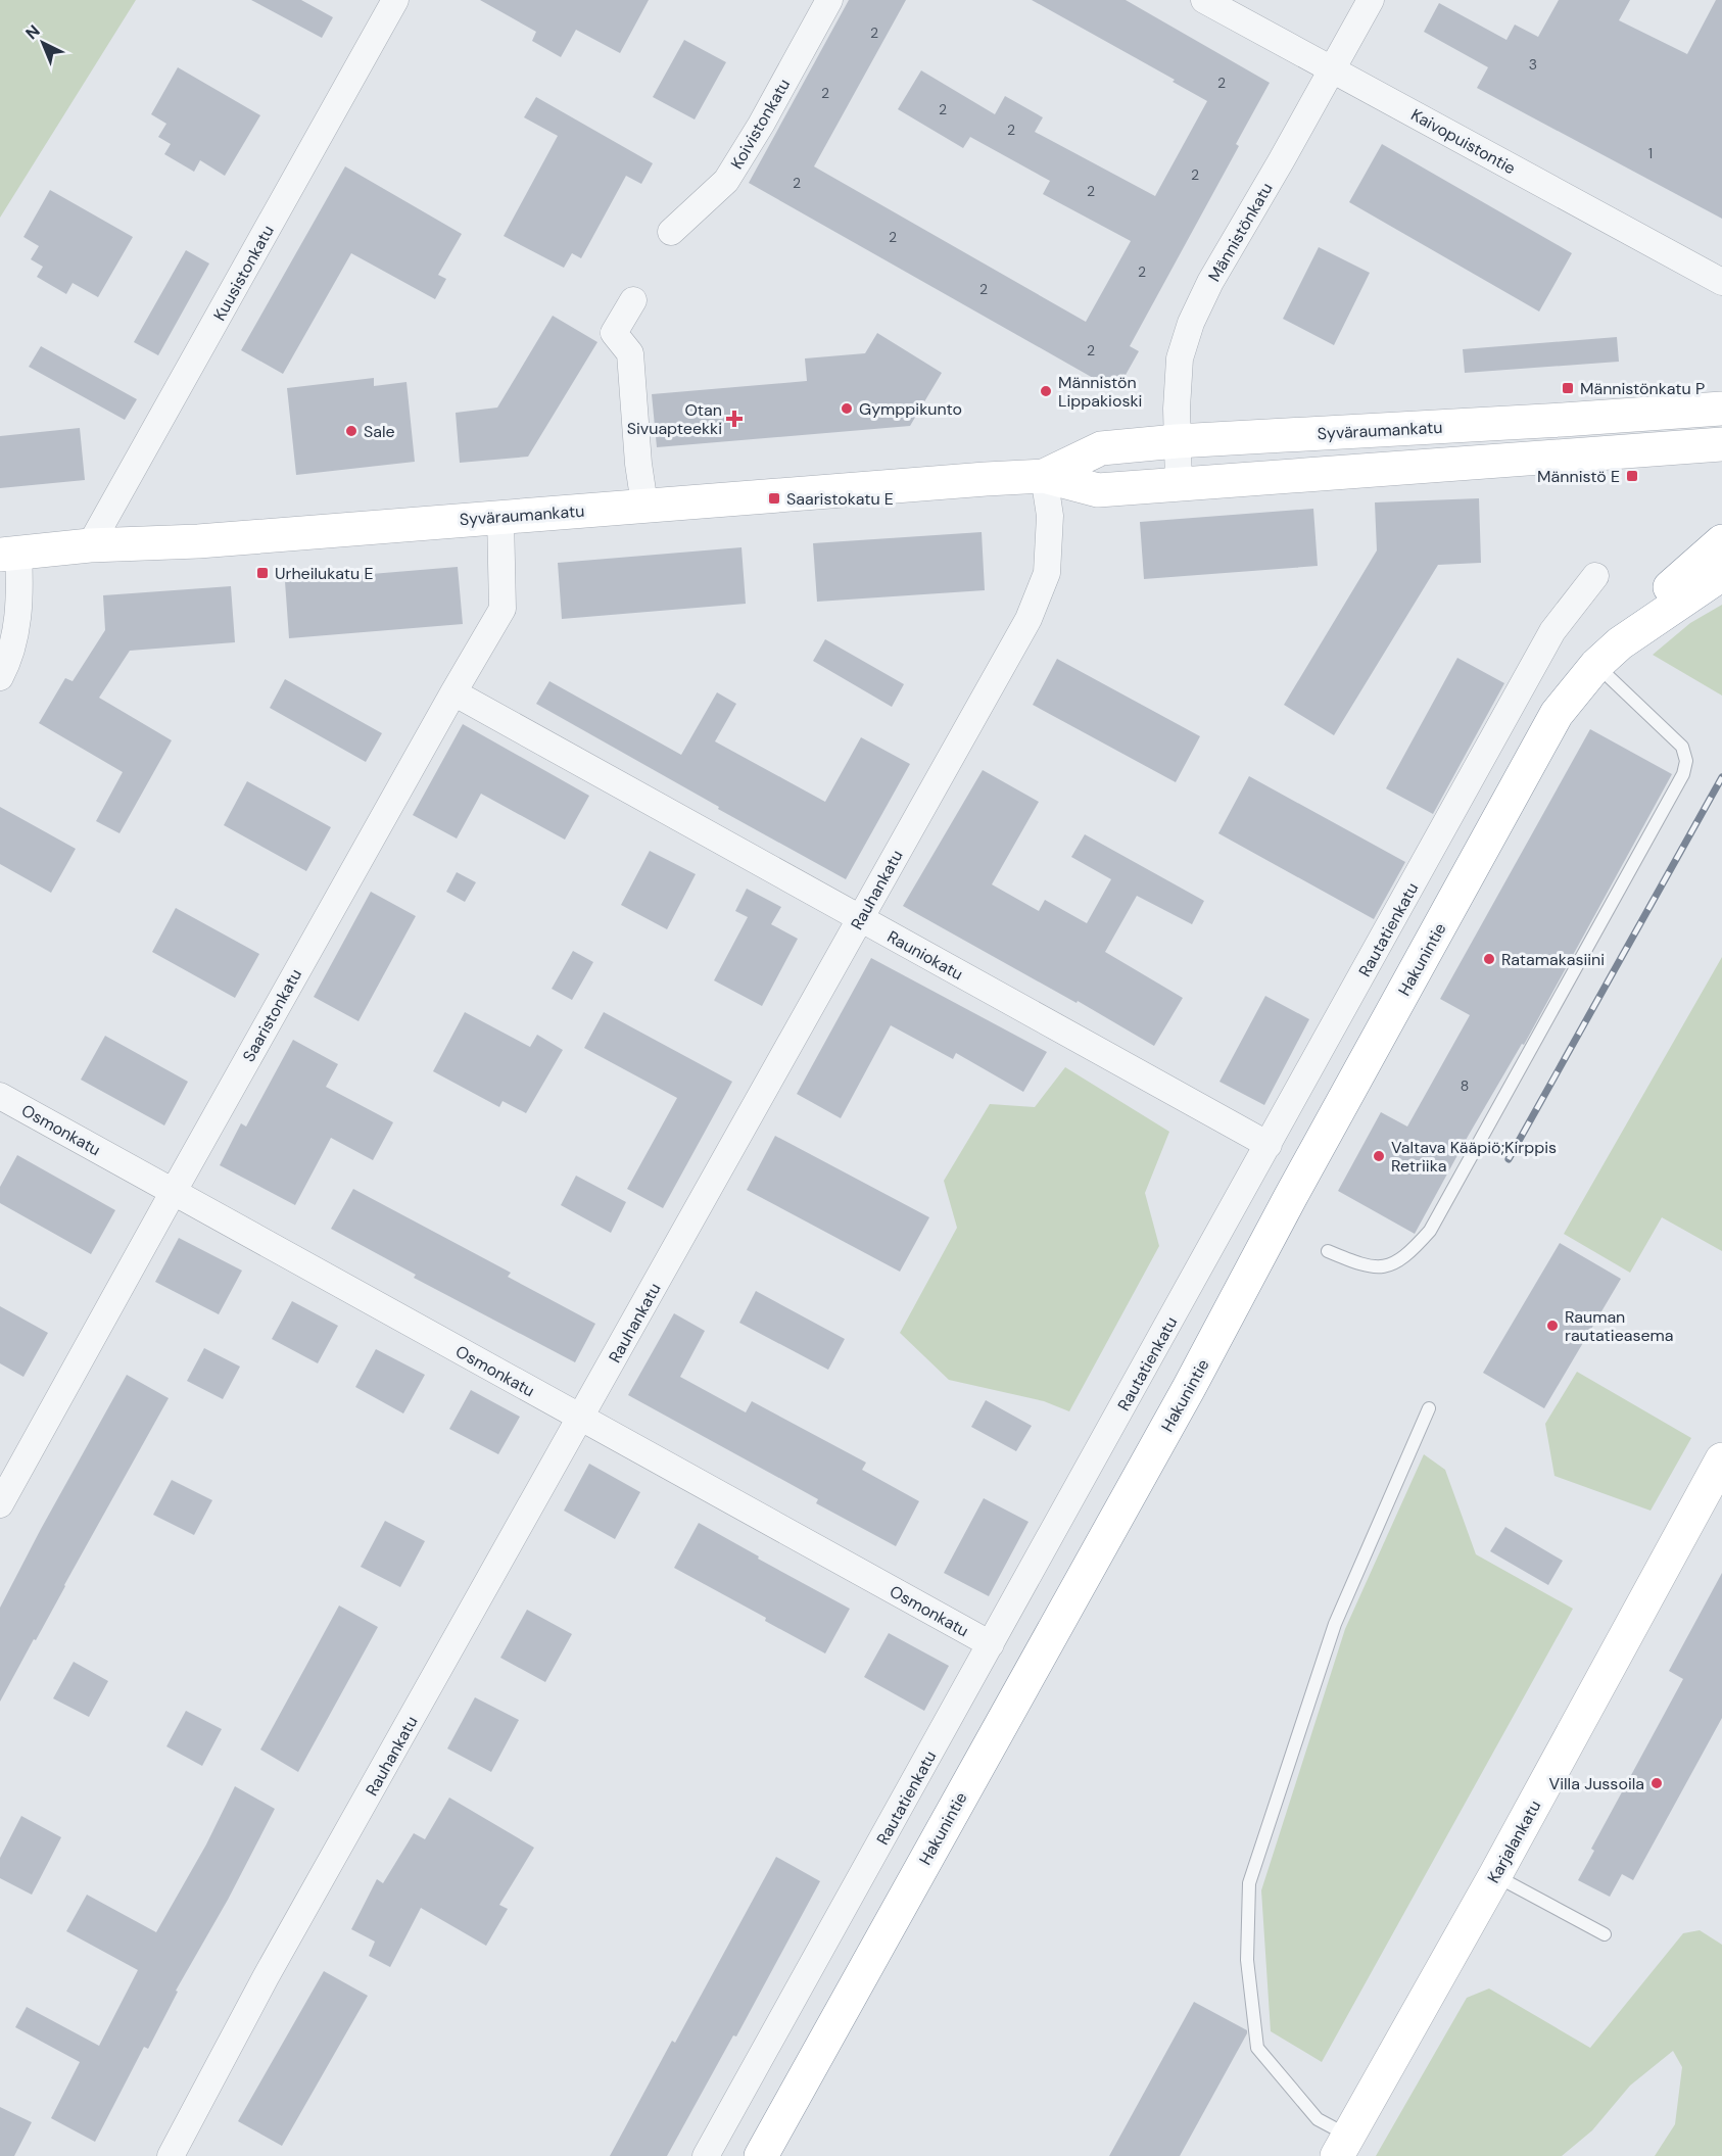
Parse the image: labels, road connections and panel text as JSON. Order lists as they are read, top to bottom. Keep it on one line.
{"streets":{"main road":["Syväraumankatu","Hakunintie","Karjalankatu"],"street":["Koivistonkatu","Kaivopuistontie","Männistönkatu","Kuusistonkatu","Rauhankatu","Rautatienkatu","Rauniokatu","Saaristonkatu","Osmonkatu"]},"crossings":[["Kaivopuistontie","Männistönkatu"],["Männistönkatu","Syväraumankatu"],["Kuusistonkatu","Syväraumankatu"],["Syväraumankatu","Rauhankatu"],["Syväraumankatu","Saaristonkatu"],["Rauhankatu","Rauniokatu"],["Rauhankatu","Osmonkatu"],["Rautatienkatu","Rauniokatu"],["Rautatienkatu","Osmonkatu"],["Rauniokatu","Saaristonkatu"],["Saaristonkatu","Osmonkatu"]],"places":{"transit":["Männistönkatu P","Männistö E","Saaristokatu E","Urheilukatu E"],"other":["Männistön Lippakioski","Gymppikunto","Sale","Ratamakasiini","Valtava Kääpiö;Kirppis Retriika","Rauman rautatieasema","Villa Jussoila"],"health":["Otan Sivuapteekki"]},"house_numbers":["2","3","2","2","2","2","1","2","2","2","2","2","2","2","8"],"north":"top left"}
